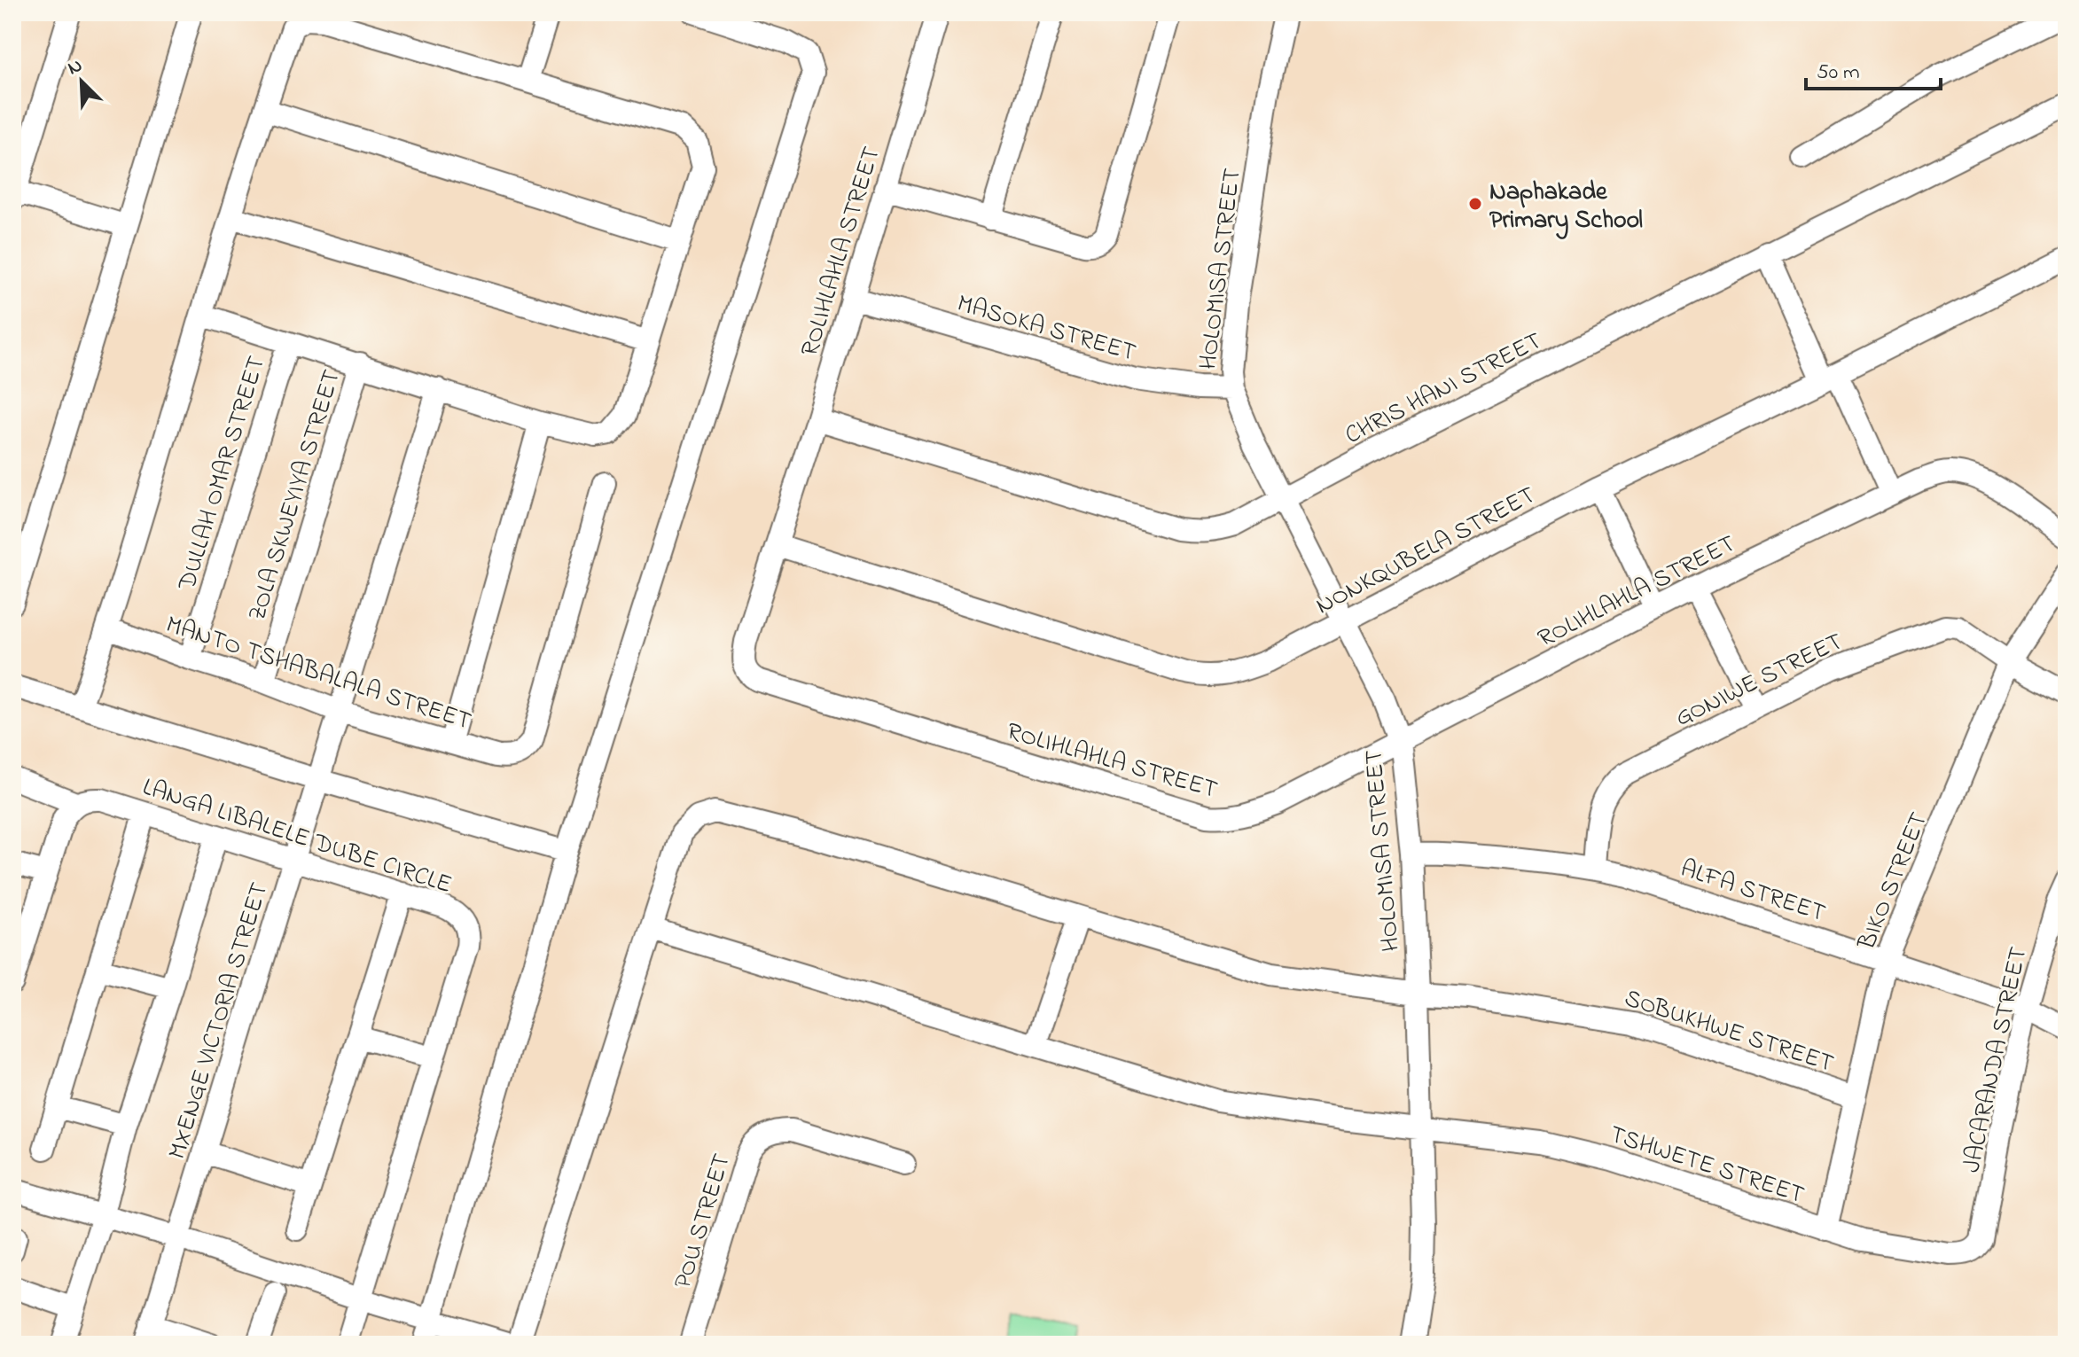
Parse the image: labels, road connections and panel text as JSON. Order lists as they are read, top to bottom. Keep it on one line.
{"streets":{"street":["ROLIHLAHLA STREET","HOLOMISA STREET","MASOKA STREET","CHRIS HANI STREET","DULLAH OMAR STREET","ZOLA SKWEYIYA STREET","NONKQUBELA STREET","MANTO TSHABALALA STREET","GONIWE STREET","LANGA LIBALELE DUBE CIRCLE","BIKO STREET","ALFA STREET","MXENGE VICTORIA STREET","SOBUKHWE STREET","JACARANDA STREET","TSHWETE STREET","POU STREET"]},"crossings":[["ROLIHLAHLA STREET","HOLOMISA STREET"],["ROLIHLAHLA STREET","MASOKA STREET"],["ROLIHLAHLA STREET","CHRIS HANI STREET"],["ROLIHLAHLA STREET","NONKQUBELA STREET"],["HOLOMISA STREET","MASOKA STREET"],["HOLOMISA STREET","CHRIS HANI STREET"],["HOLOMISA STREET","NONKQUBELA STREET"],["HOLOMISA STREET","ALFA STREET"],["HOLOMISA STREET","SOBUKHWE STREET"],["HOLOMISA STREET","TSHWETE STREET"],["DULLAH OMAR STREET","MANTO TSHABALALA STREET"],["ZOLA SKWEYIYA STREET","MANTO TSHABALALA STREET"],["MANTO TSHABALALA STREET","MXENGE VICTORIA STREET"],["GONIWE STREET","BIKO STREET"],["GONIWE STREET","ALFA STREET"],["LANGA LIBALELE DUBE CIRCLE","MXENGE VICTORIA STREET"],["BIKO STREET","ALFA STREET"],["BIKO STREET","SOBUKHWE STREET"],["BIKO STREET","TSHWETE STREET"],["ALFA STREET","JACARANDA STREET"],["SOBUKHWE STREET","TSHWETE STREET"],["JACARANDA STREET","TSHWETE STREET"]],"places":["Naphakade Primary School"],"scale_bar":"50 m","north":"top left"}
